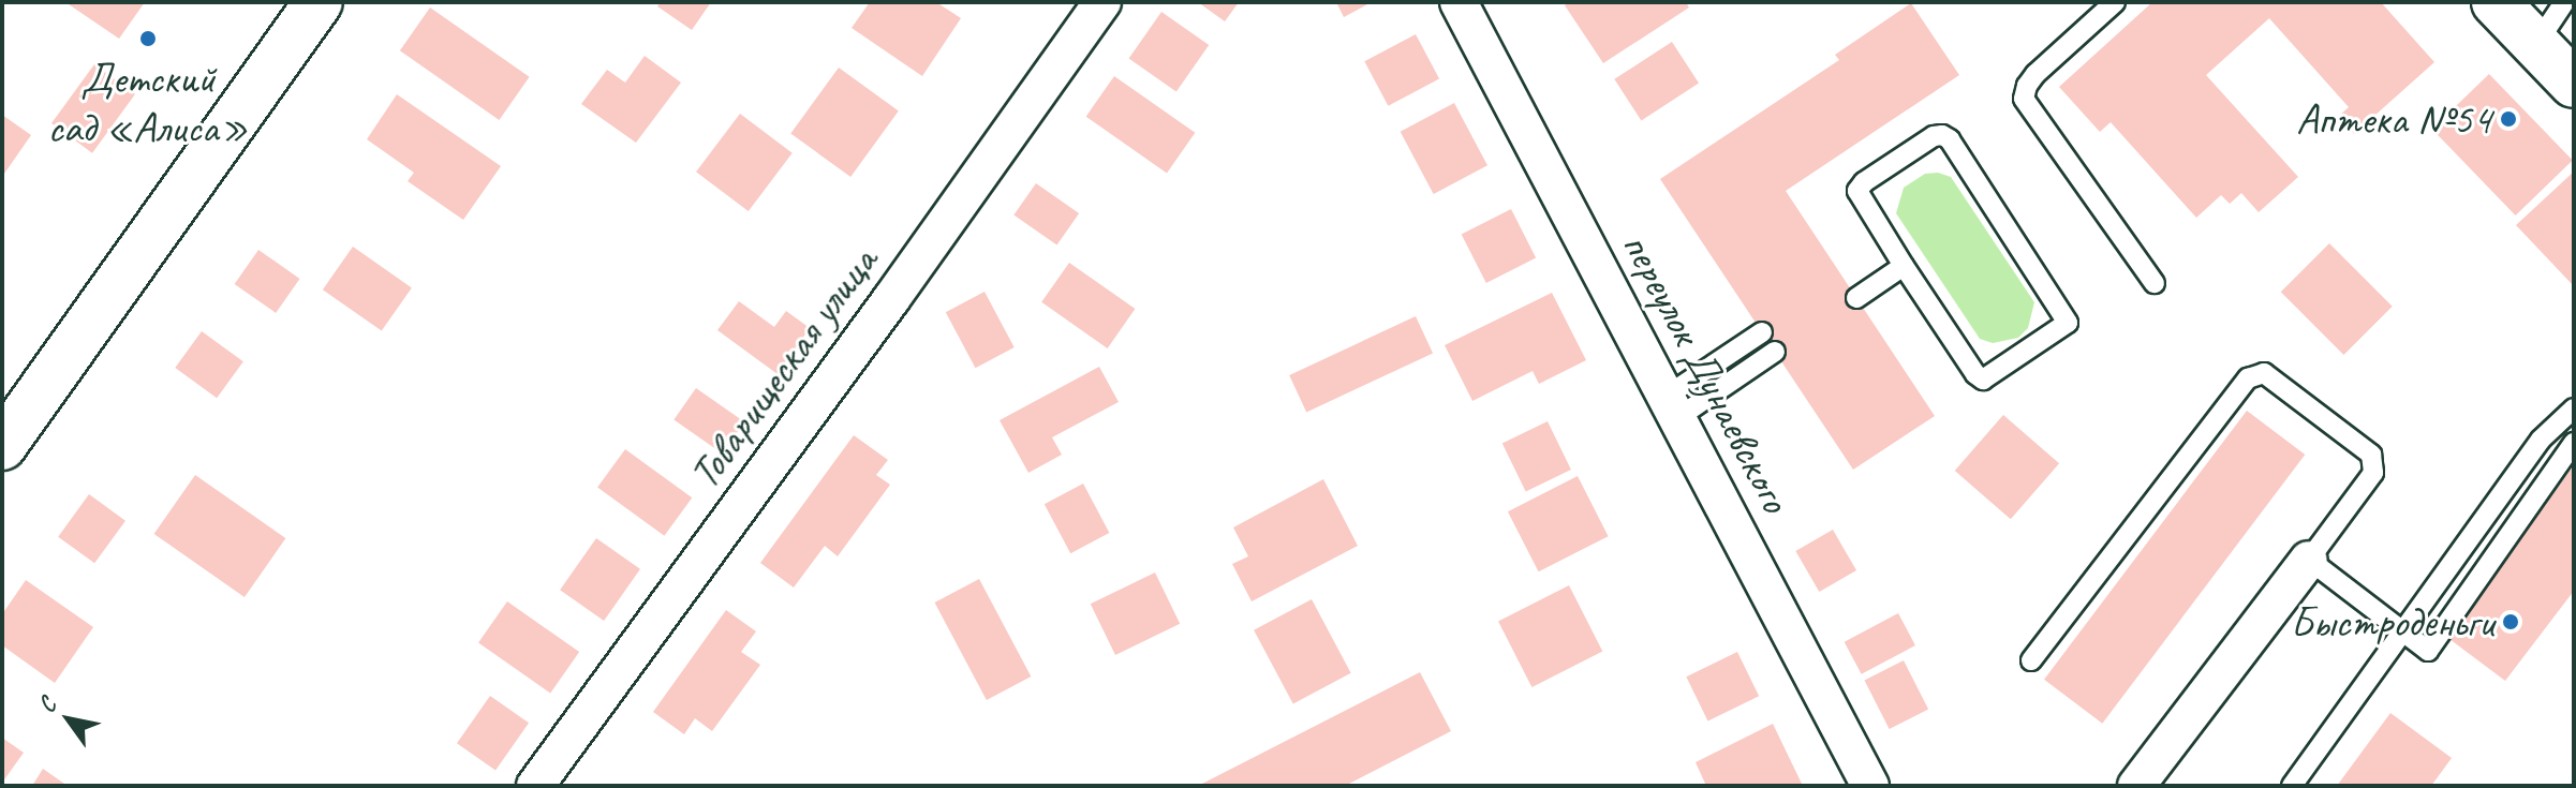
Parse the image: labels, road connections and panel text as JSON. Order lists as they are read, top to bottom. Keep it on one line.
{"streets":{"street":["Товарищеская улица","переулок Дунаевского"]},"places":["Детский сад «Алиса»","Аптека №54","Быстроденьги"],"north":"top left"}
